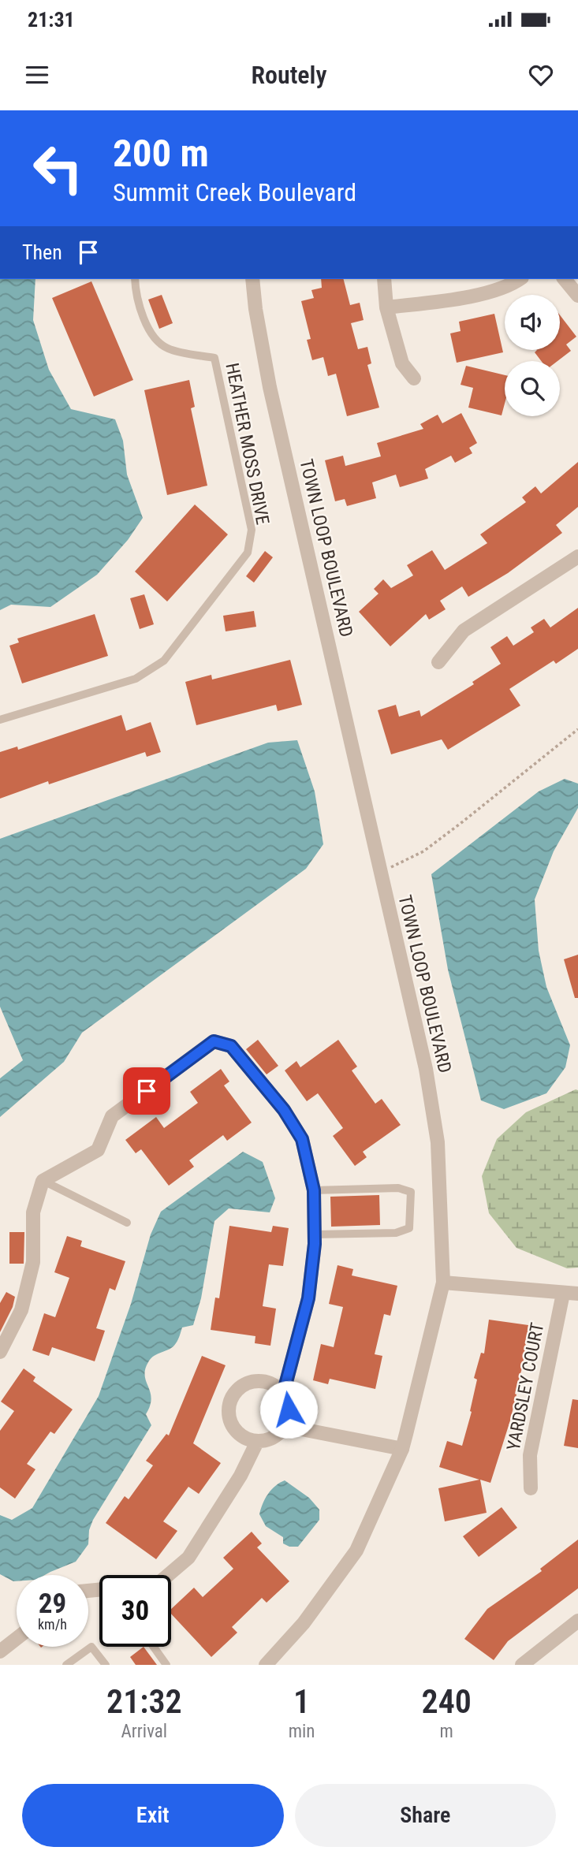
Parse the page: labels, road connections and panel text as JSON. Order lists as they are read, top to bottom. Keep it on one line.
{"streets":{"street":["TOWN LOOP BOULEVARD","YARDSLEY COURT"],"lane":["HEATHER MOSS DRIVE"]},"page":{"status":"21:31","header":"Routely","turn":["200 m","Summit Creek Boulevard"],"then":"Then","speed":"29 km/h","limit":"30","eta":["21:32","Arrival","1","min","240","m"],"buttons":["Exit","Share"]}}
